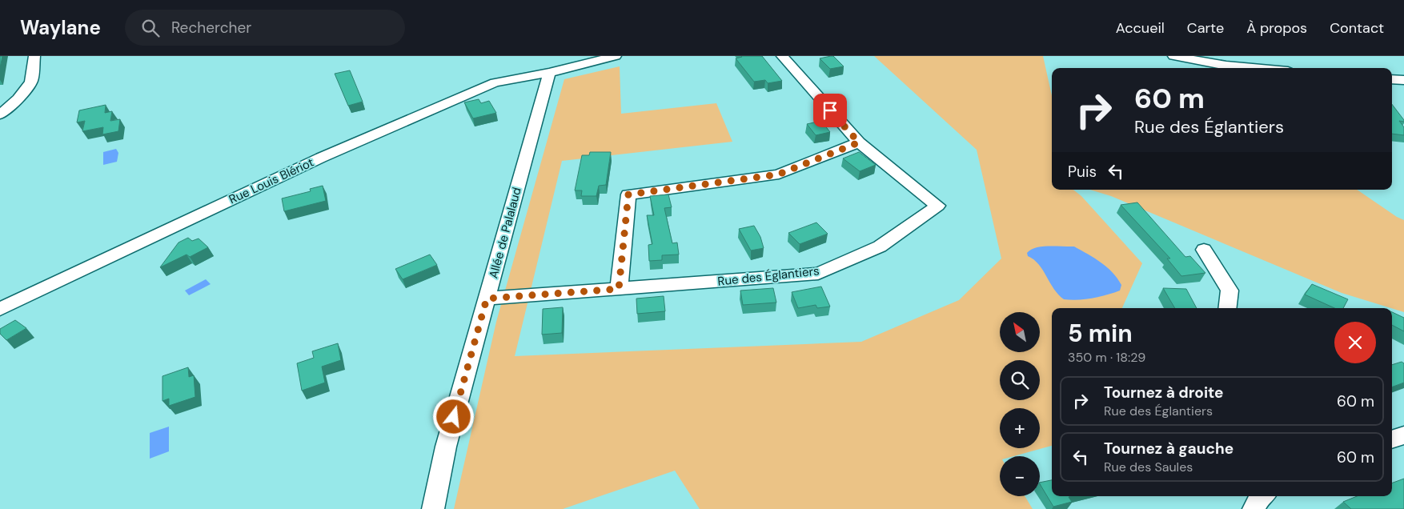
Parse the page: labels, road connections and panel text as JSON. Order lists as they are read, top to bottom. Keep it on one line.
{"streets":{"street":["Rue Louis Blériot","Allée de Palalaud","Rue des Églantiers"]},"crossings":[["Rue Louis Blériot","Allée de Palalaud"],["Allée de Palalaud","Rue des Églantiers"]],"north":"top left","page":{"header":"Waylane","search":"Rechercher","nav":["Accueil","Carte","À propos","Contact"],"turn":["60 m","Rue des Églantiers"],"then":"Puis","heading":["5 min","350 m · 18:29"],"map_buttons":["+","−"],"list":[{"name":"Tournez à droite","note":"Rue des Églantiers","value":"60 m"},{"name":"Tournez à gauche","note":"Rue des Saules","value":"60 m"}]}}
